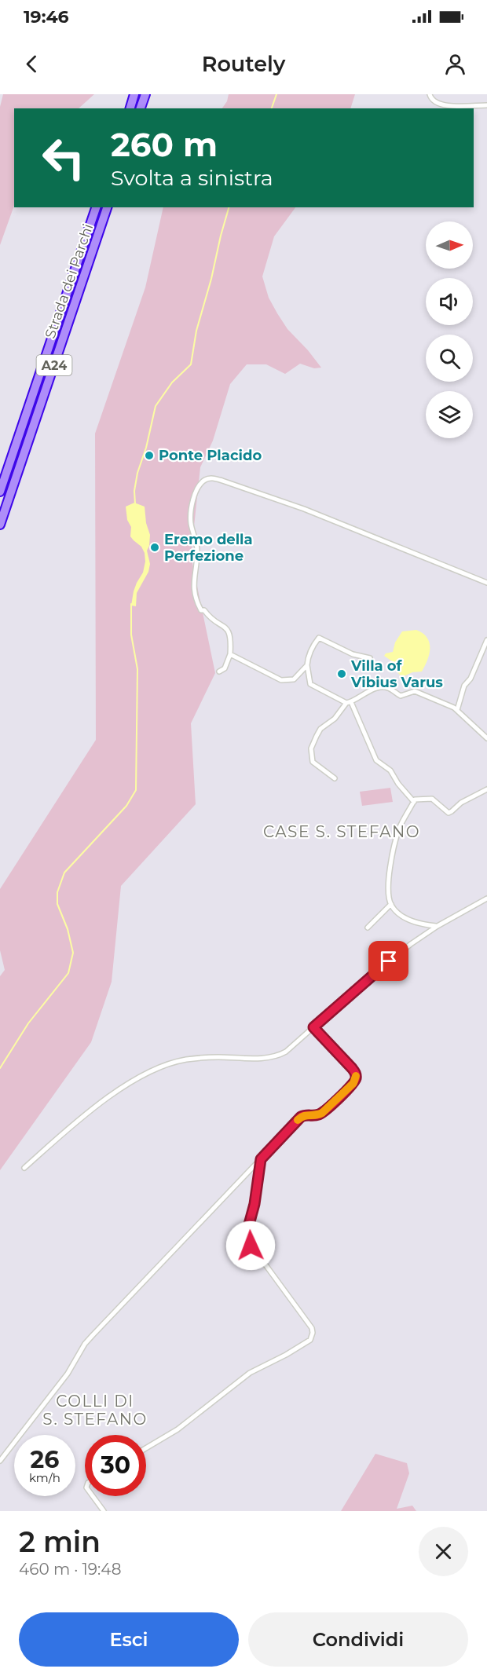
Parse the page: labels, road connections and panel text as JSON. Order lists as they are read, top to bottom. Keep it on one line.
{"streets":{"highway":["Strada dei Parchi","A24"]},"districts":["CASE S. STEFANO","COLLI DI S. STEFANO"],"places":["Ponte Placido","Eremo della Perfezione","Villa of Vibius Varus"],"north":"right","page":{"status":"19:46","header":"Routely","turn":["260 m","Svolta a sinistra"],"speed":"26 km/h","limit":"30","heading":["2 min","460 m · 19:48"],"buttons":["Esci","Condividi"]}}
